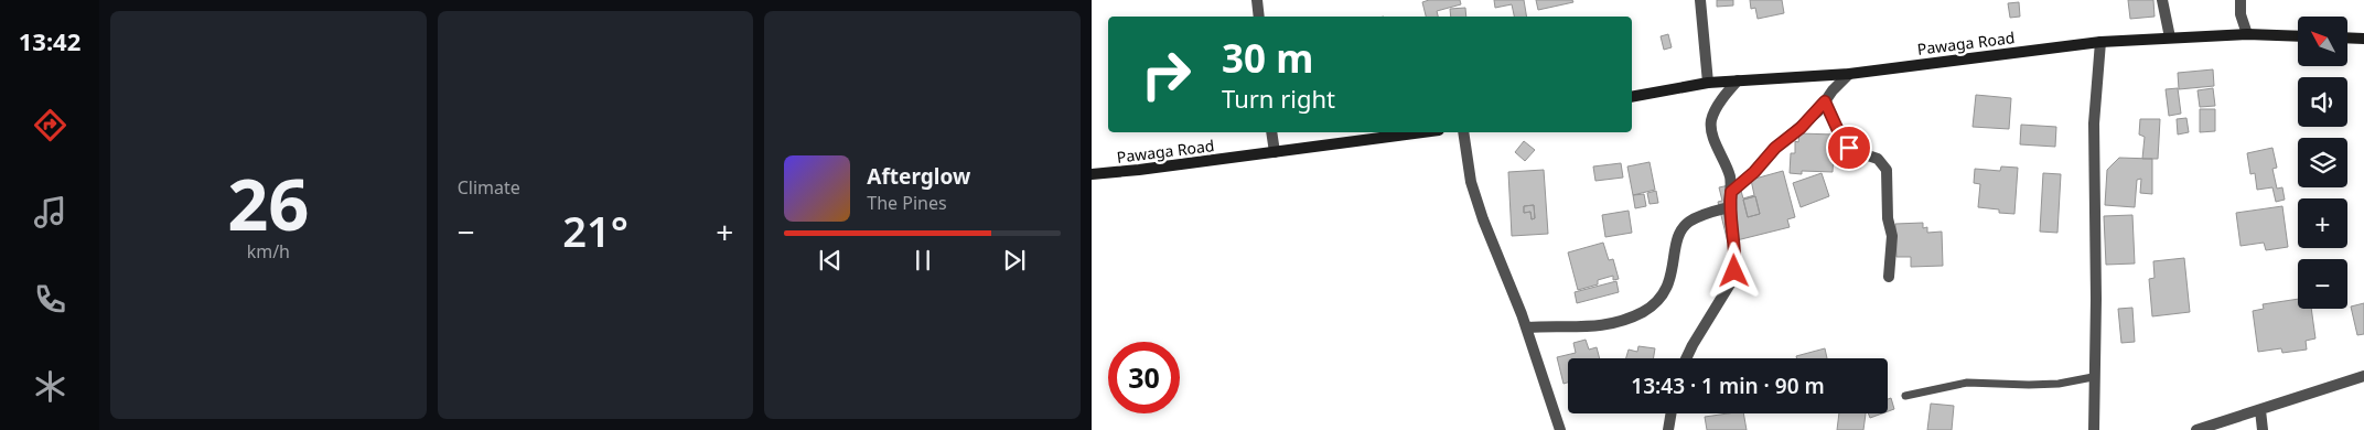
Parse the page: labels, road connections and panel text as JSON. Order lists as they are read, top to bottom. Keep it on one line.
{"streets":{"main road":["Pawaga Road"]},"north":"top left","page":{"tabs":"13:42","tile":[["26","km/h"],"Climate"],"map_buttons":["+","−"],"turn":["30 m","Turn right"],"song":["Afterglow","The Pines"],"heat":["−","21°","+"],"limit":"30","trip":"13:43 · 1 min · 90 m"}}
